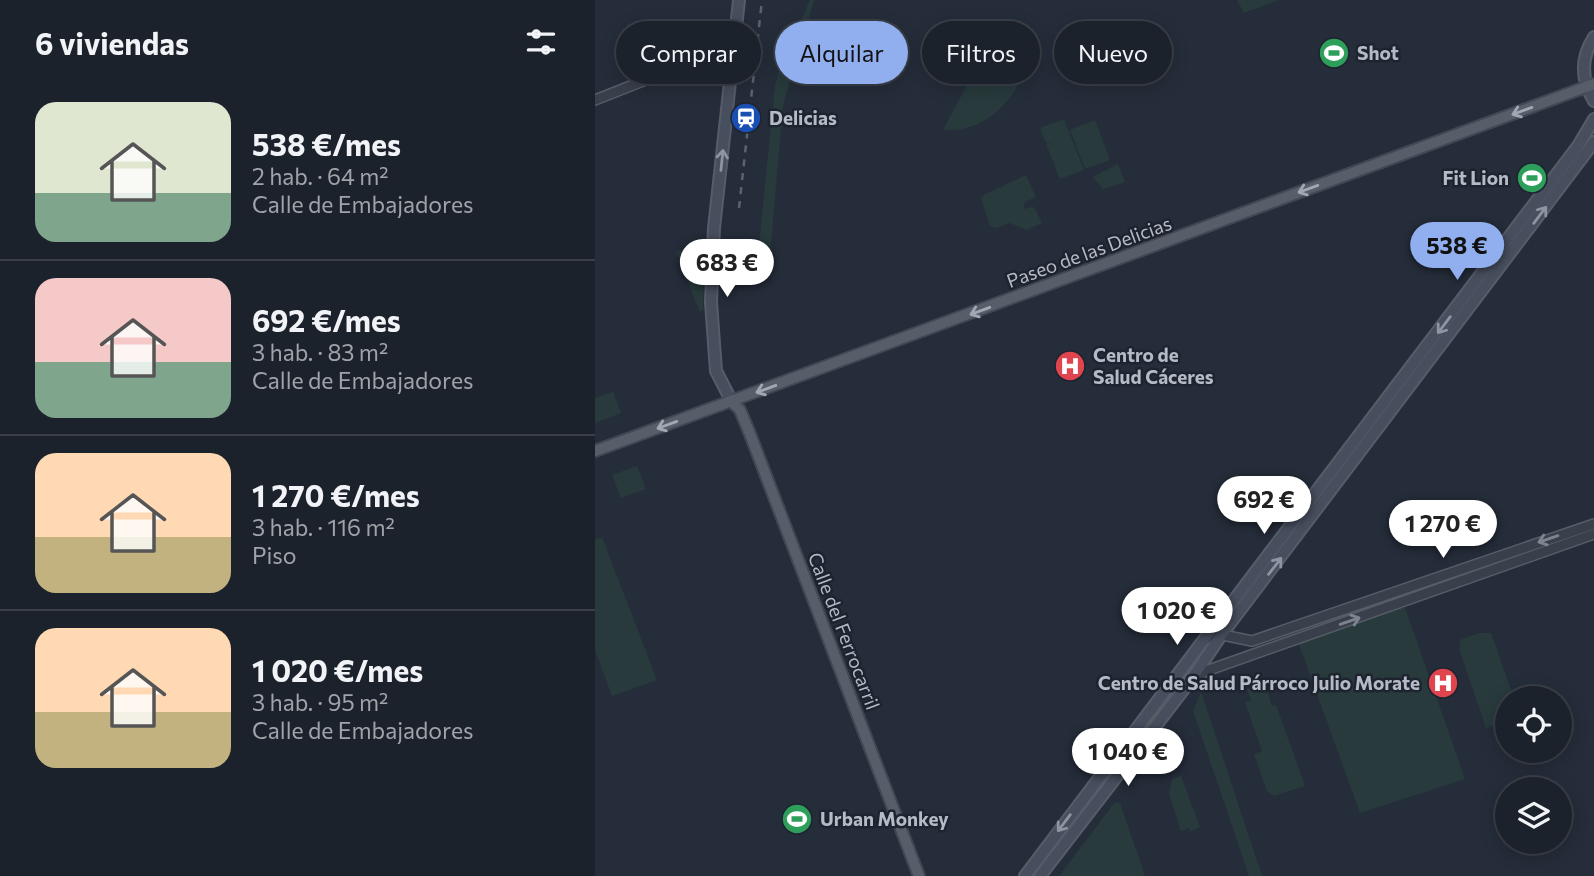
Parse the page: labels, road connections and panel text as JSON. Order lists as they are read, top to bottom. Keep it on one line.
{"streets":{"main road":["Paseo de las Delicias","Calle del Ferrocarril"]},"crossings":[["Paseo de las Delicias","Calle del Ferrocarril"]],"one_way":["Paseo de las Delicias"],"places":{"sports":["Shot","Fit Lion","Urban Monkey"],"station":["Delicias"],"hospital":["Centro de Salud Cáceres","Centro de Salud Párroco Julio Morate"]},"page":{"heading":"6 viviendas","chip":["Comprar","Alquilar","Filtros","Nuevo"],"list":[{"name":"538 €/mes","note":"2 hab. · 64 m² · Calle de Embajadores"},{"name":"692 €/mes","note":"3 hab. · 83 m² · Calle de Embajadores"},{"name":"1 270 €/mes","note":"3 hab. · 116 m² · Piso"},{"name":"1 020 €/mes","note":"3 hab. · 95 m² · Calle de Embajadores"}],"price":["538 €","683 €","692 €","1 270 €","1 020 €","1 040 €"]}}
